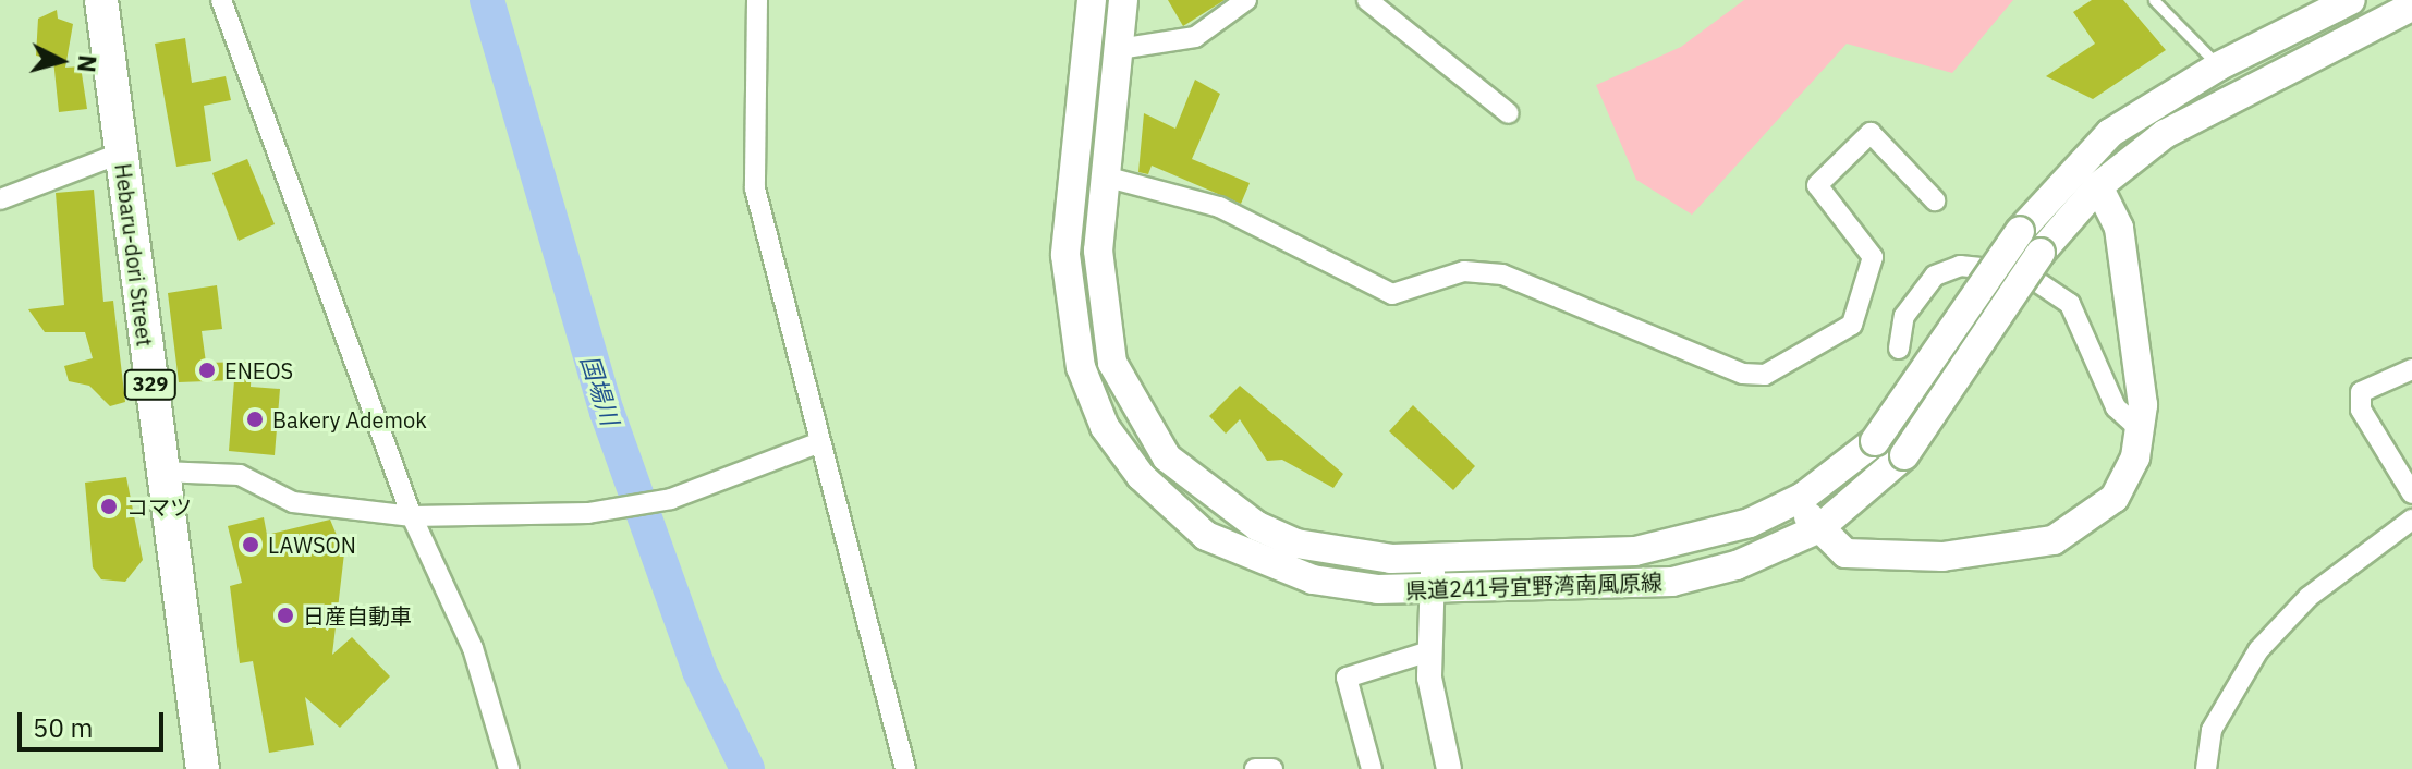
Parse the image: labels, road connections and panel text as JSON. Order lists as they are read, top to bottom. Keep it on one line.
{"streets":{"highway":["Hebaru-dori Street","329"],"main road":["県道241号宜野湾南風原線"]},"water":["国場川"],"places":["ENEOS","Bakery Ademok","コマツ","LAWSON","日産自動車"],"scale_bar":"50 m","north":"right"}
